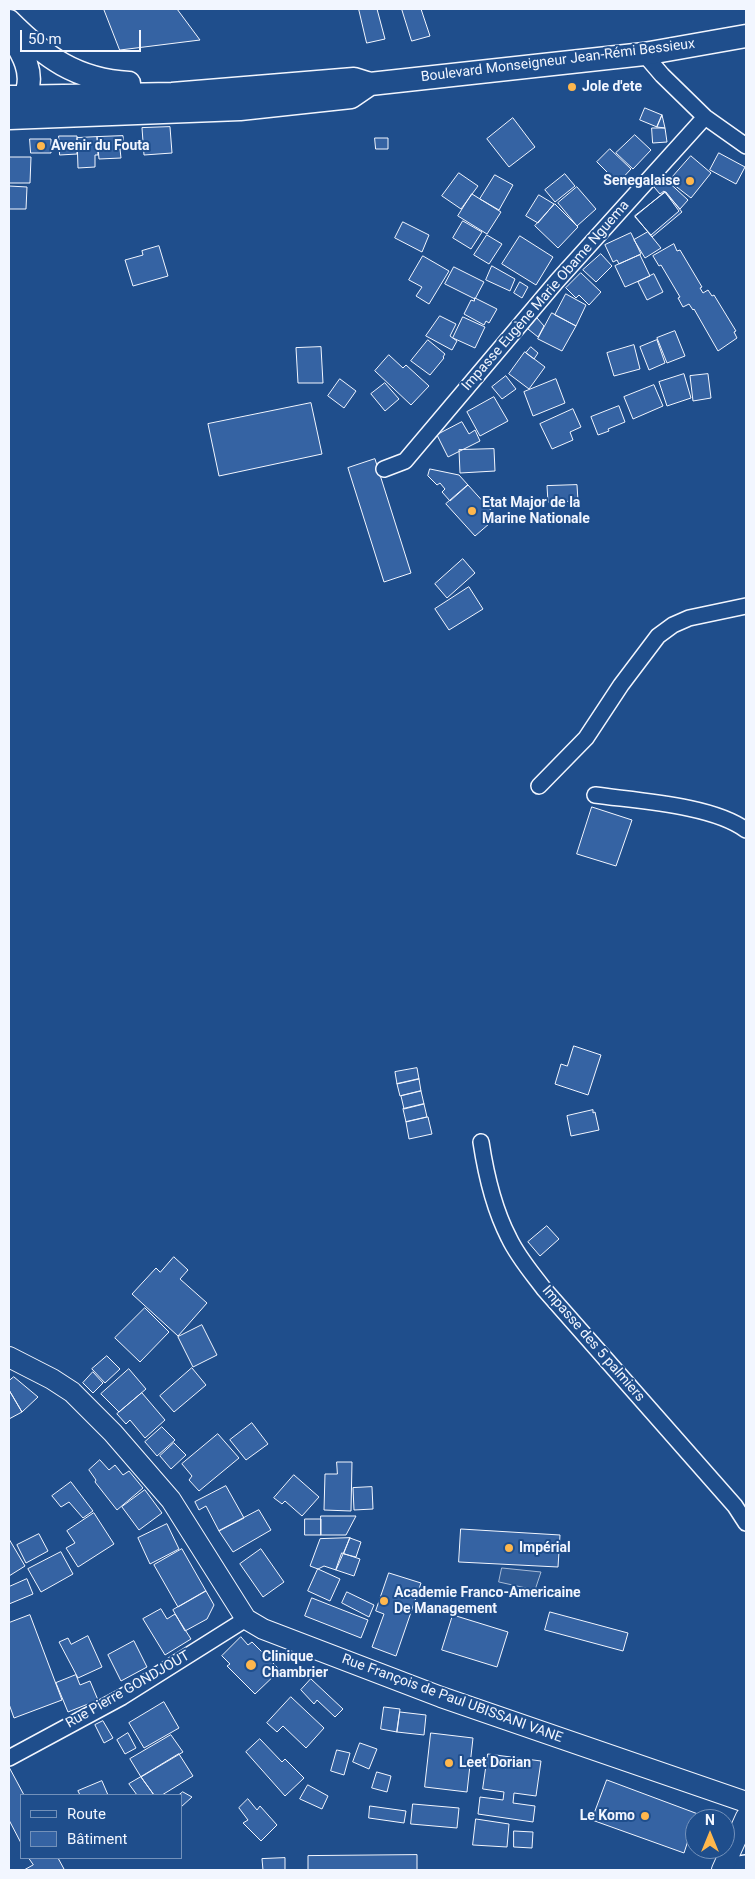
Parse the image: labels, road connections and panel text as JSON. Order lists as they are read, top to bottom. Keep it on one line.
{"streets":{"main road":["Boulevard Monseigneur Jean-Rémi Bessieux"],"street":["Impasse Eugène Marie Obame Nguema","Impasse des 5 palmiers","Rue Pierre GONDJOUT","Rue François de Paul UBISSANI VANE"]},"crossings":[["Rue Pierre GONDJOUT","Rue François de Paul UBISSANI VANE"]],"places":["Jole d'ete","Avenir du Fouta","Senegalaise","Etat Major de la Marine Nationale","Impérial","Academie Franco-Americaine De Management","Clinique Chambrier","Leet Dorian","Le Komo"],"legend":["Route","Bâtiment"],"scale_bar":"50 m","north":"top"}
